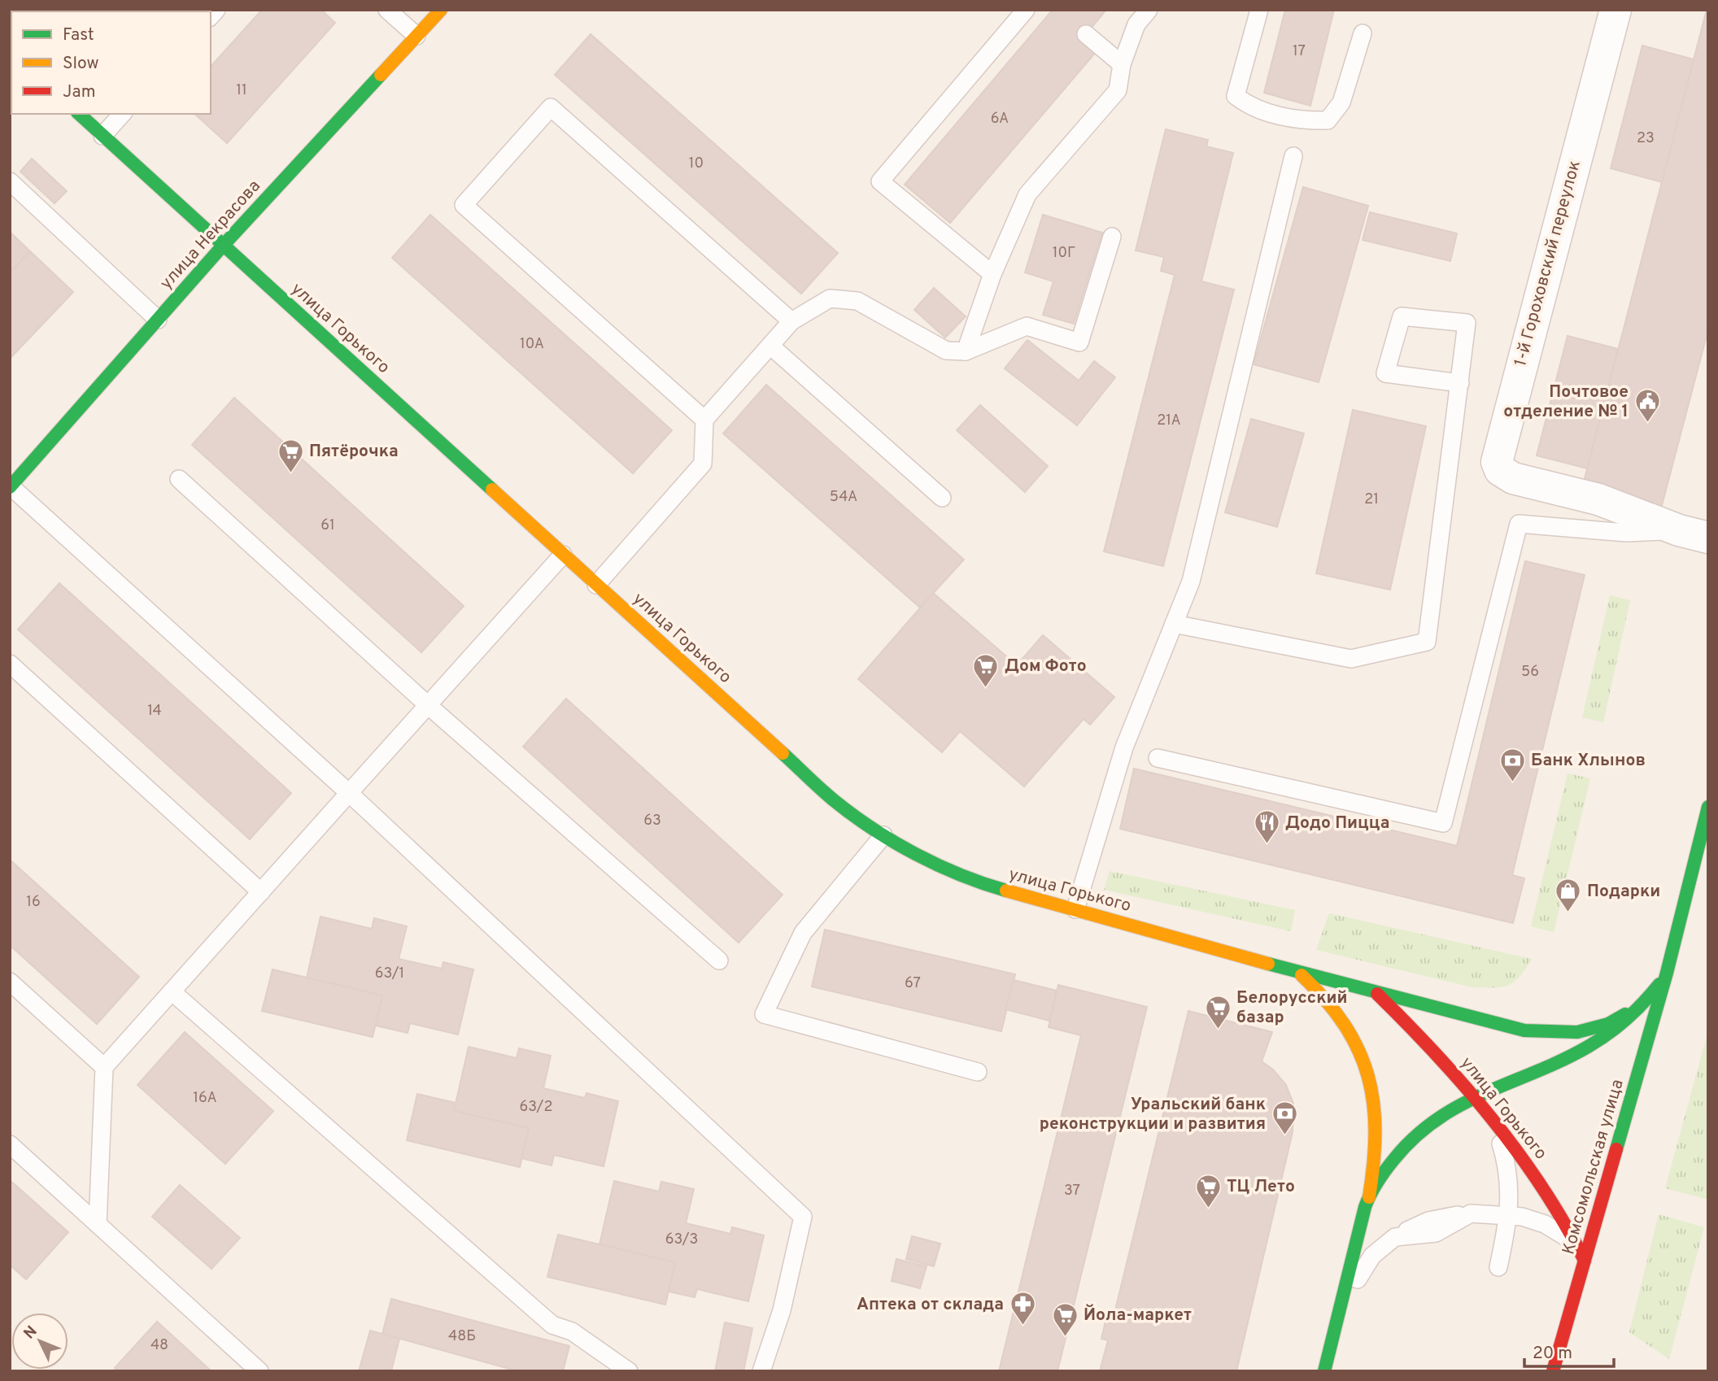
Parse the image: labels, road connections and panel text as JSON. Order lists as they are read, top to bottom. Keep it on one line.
{"streets":{"street":["улица Некрасова","1-й Гороховский переулок","улица Горького","Комсомольская улица"]},"crossings":[["улица Некрасова","улица Горького"],["улица Горького","Комсомольская улица"]],"places":{"public building":["Почтовое отделение № 1"],"supermarket":["Пятёрочка","Дом Фото","Белорусский базар","ТЦ Лето","Йола-маркет"],"bank":["Банк Хлынов","Уральский банк реконструкции и развития"],"restaurant":["Додо Пицца"],"shop":["Подарки"],"pharmacy":["Аптека от склада"]},"house_numbers":["17","11","6А","23","10","10Г","10А","21А","54А","21","61","56","14","63","16","63/1","67","16А","63/2","37","63/3","48Б","48"],"legend":["Fast","Slow","Jam"],"scale_bar":"20 m","north":"top left"}
